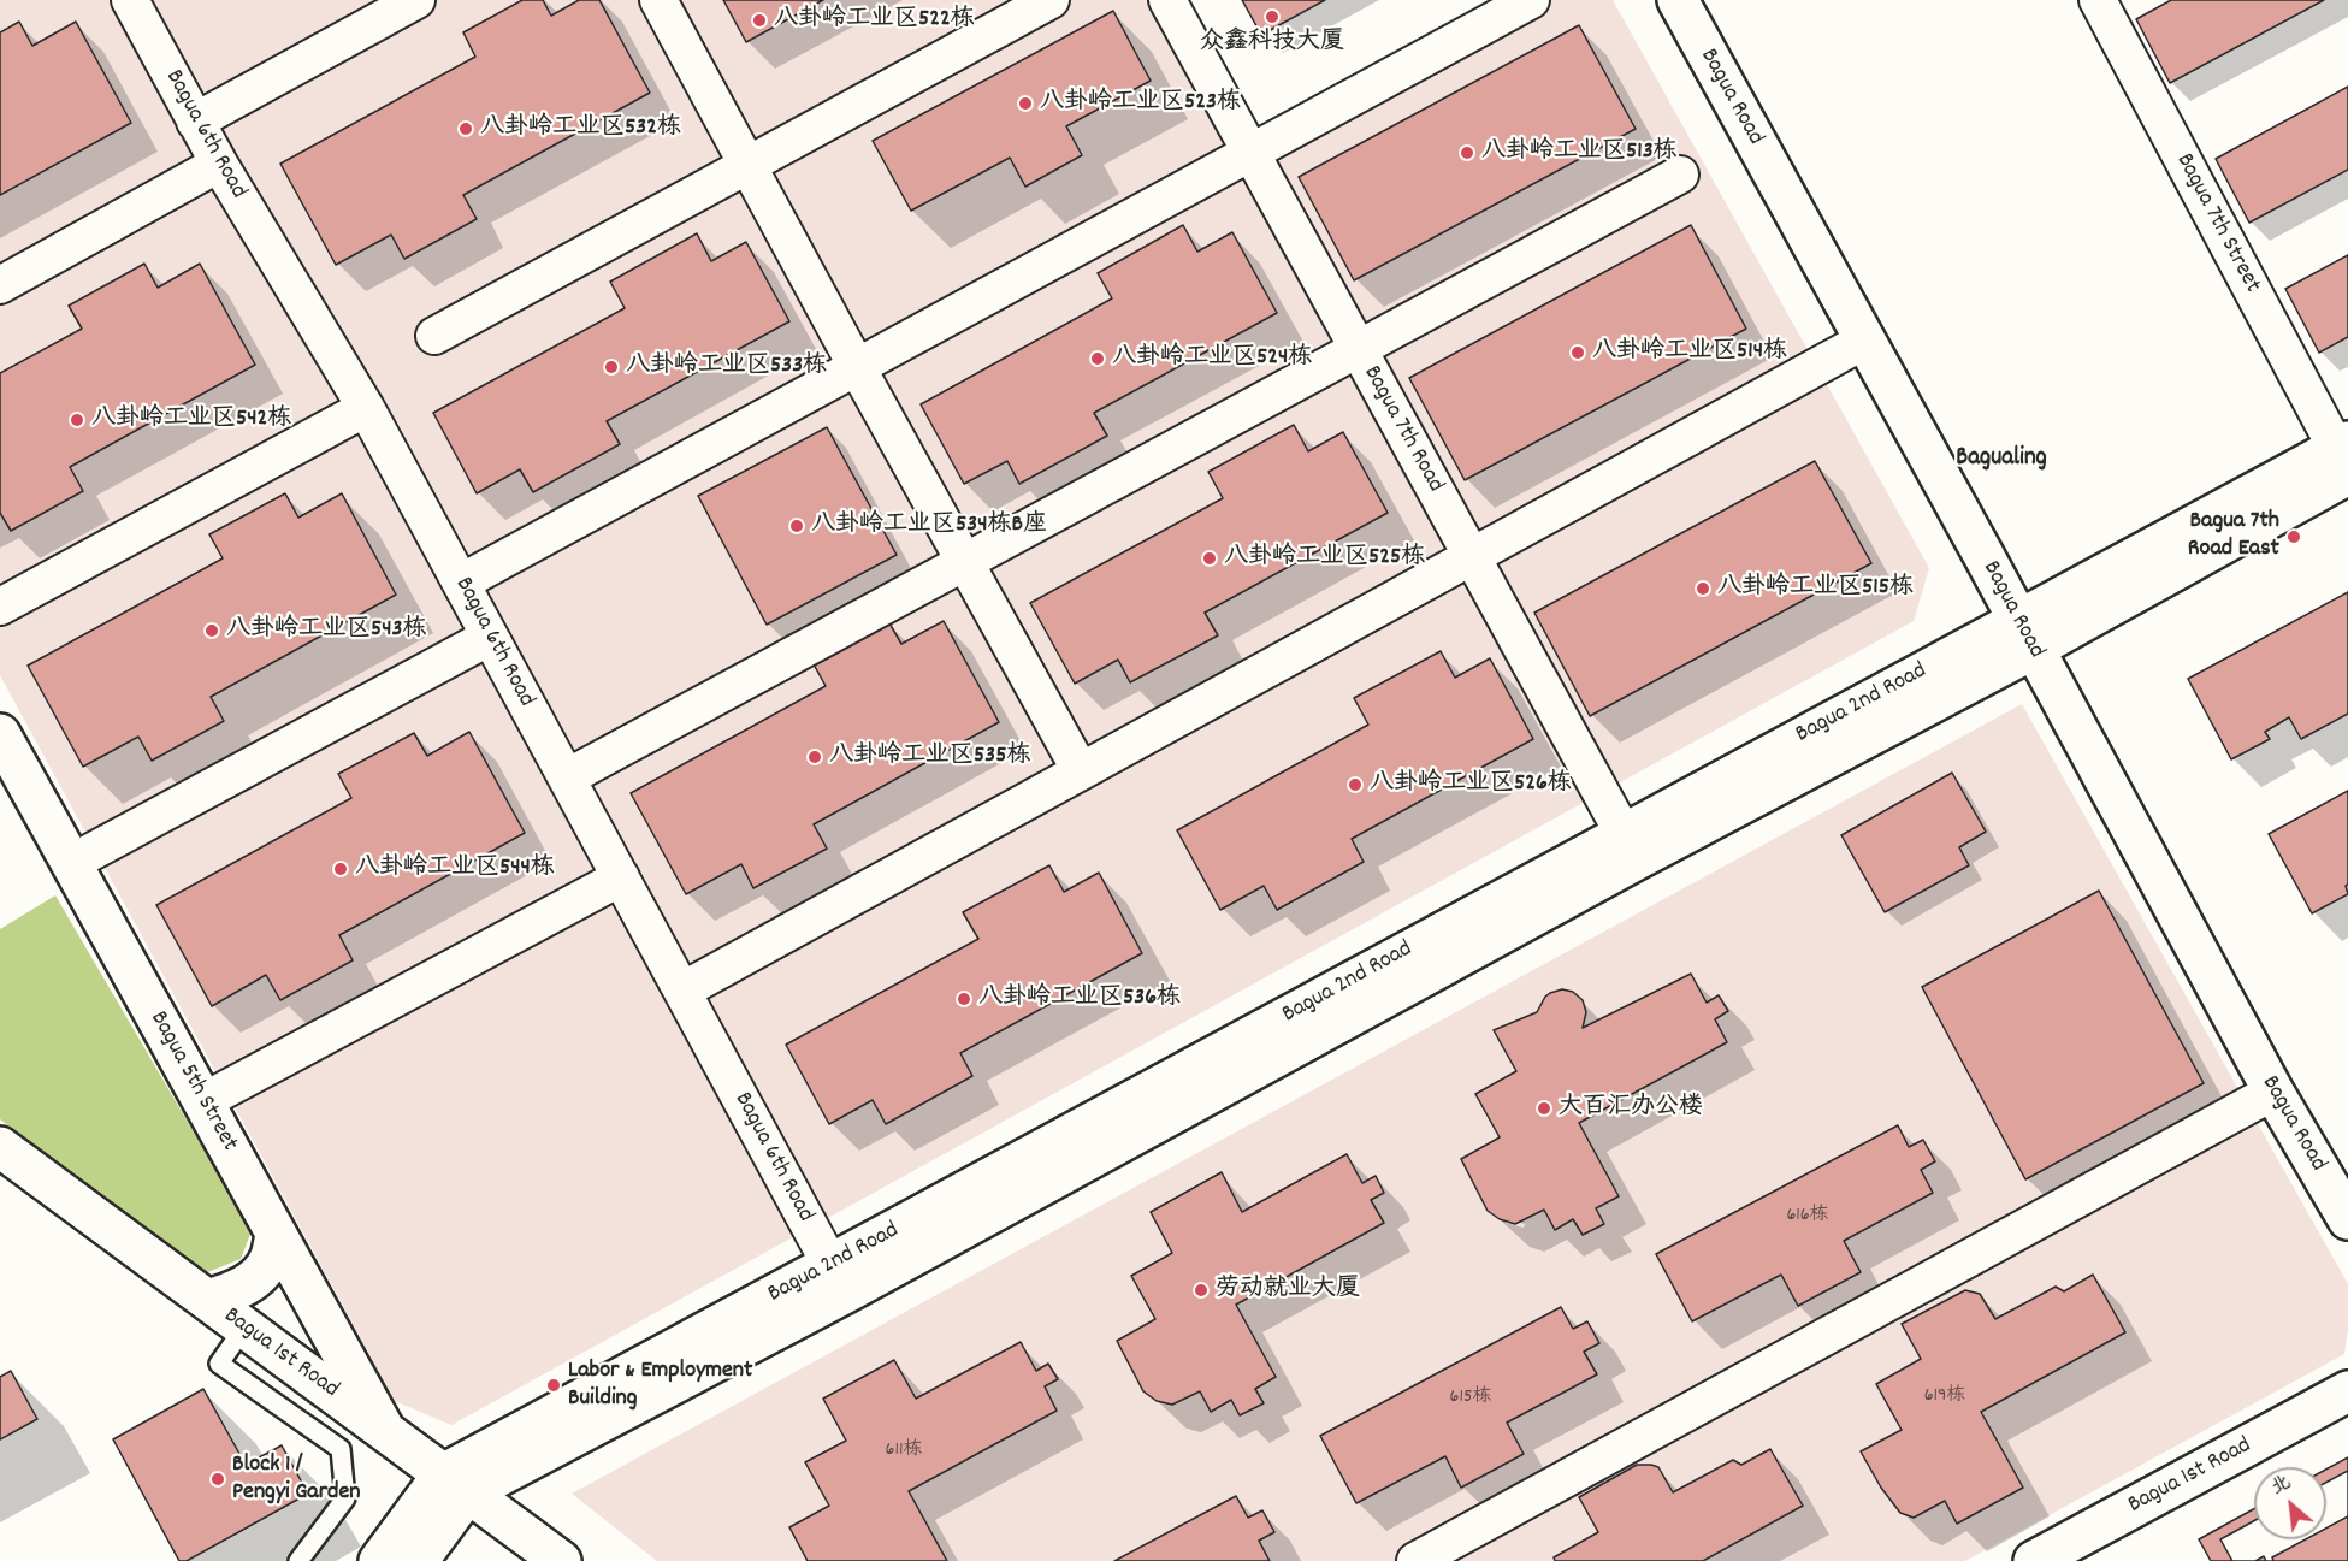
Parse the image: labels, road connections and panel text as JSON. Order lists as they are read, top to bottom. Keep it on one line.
{"streets":{"street":["Bagua Road","Bagua 6th Road","Bagua 7th Street","Bagua 7th Road","Bagua 2nd Road","Bagua 5th Street","Bagua 1st Road"]},"crossings":[["Bagua Road","Bagua 2nd Road"],["Bagua 6th Road","Bagua 2nd Road"],["Bagua 7th Street","Bagua 2nd Road"],["Bagua 7th Road","Bagua 2nd Road"],["Bagua 2nd Road","Bagua 1st Road"],["Bagua 5th Street","Bagua 1st Road"]],"districts":["Bagualing"],"places":["众鑫科技大厦","八卦岭工业区522栋","八卦岭工业区523栋","八卦岭工业区532栋","八卦岭工业区513栋","八卦岭工业区514栋","八卦岭工业区524栋","八卦岭工业区533栋","八卦岭工业区542栋","八卦岭工业区534栋B座","Bagua 7th Road East","八卦岭工业区525栋","八卦岭工业区515栋","八卦岭工业区543栋","八卦岭工业区535栋","八卦岭工业区526栋","八卦岭工业区544栋","八卦岭工业区536栋","大百汇办公楼","劳动就业大厦","Labor & Employment Building","Block 1 / Pengyi Garden"],"house_numbers":["616栋","619栋","615栋","611栋"],"north":"top left"}
